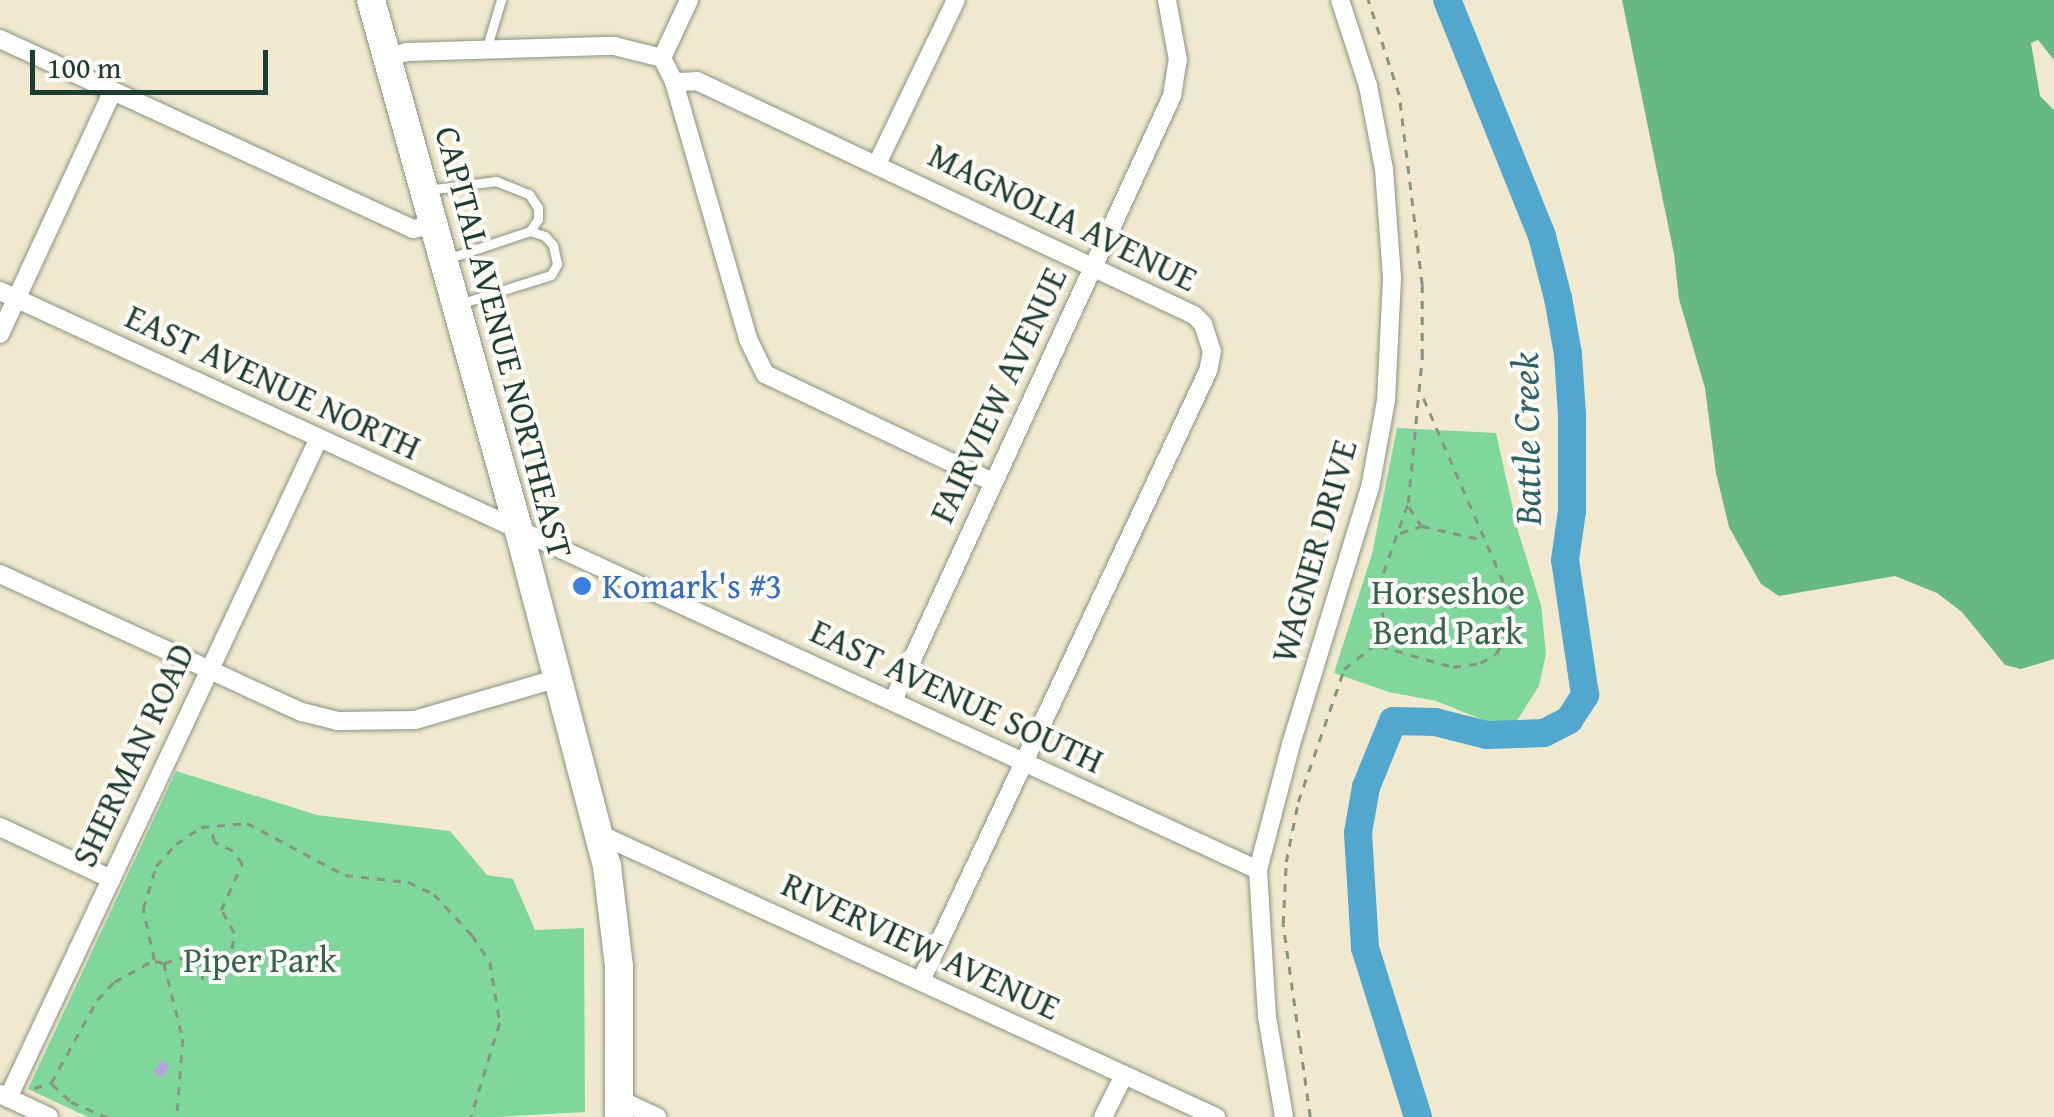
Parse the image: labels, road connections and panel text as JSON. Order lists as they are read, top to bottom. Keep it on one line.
{"streets":{"main road":["CAPITAL AVENUE NORTHEAST"],"street":["MAGNOLIA AVENUE","EAST AVENUE NORTH","FAIRVIEW AVENUE","WAGNER DRIVE","EAST AVENUE SOUTH","SHERMAN ROAD","RIVERVIEW AVENUE"]},"crossings":[["MAGNOLIA AVENUE","FAIRVIEW AVENUE"],["MAGNOLIA AVENUE","EAST AVENUE SOUTH"],["MAGNOLIA AVENUE","RIVERVIEW AVENUE"],["CAPITAL AVENUE NORTHEAST","EAST AVENUE NORTH"],["CAPITAL AVENUE NORTHEAST","EAST AVENUE SOUTH"],["CAPITAL AVENUE NORTHEAST","RIVERVIEW AVENUE"],["EAST AVENUE NORTH","EAST AVENUE SOUTH"],["EAST AVENUE NORTH","SHERMAN ROAD"],["FAIRVIEW AVENUE","EAST AVENUE SOUTH"],["WAGNER DRIVE","EAST AVENUE SOUTH"]],"water":["Battle Creek"],"parks":["Horseshoe Bend Park","Piper Park"],"places":["Komark's #3"],"scale_bar":"100 m"}
